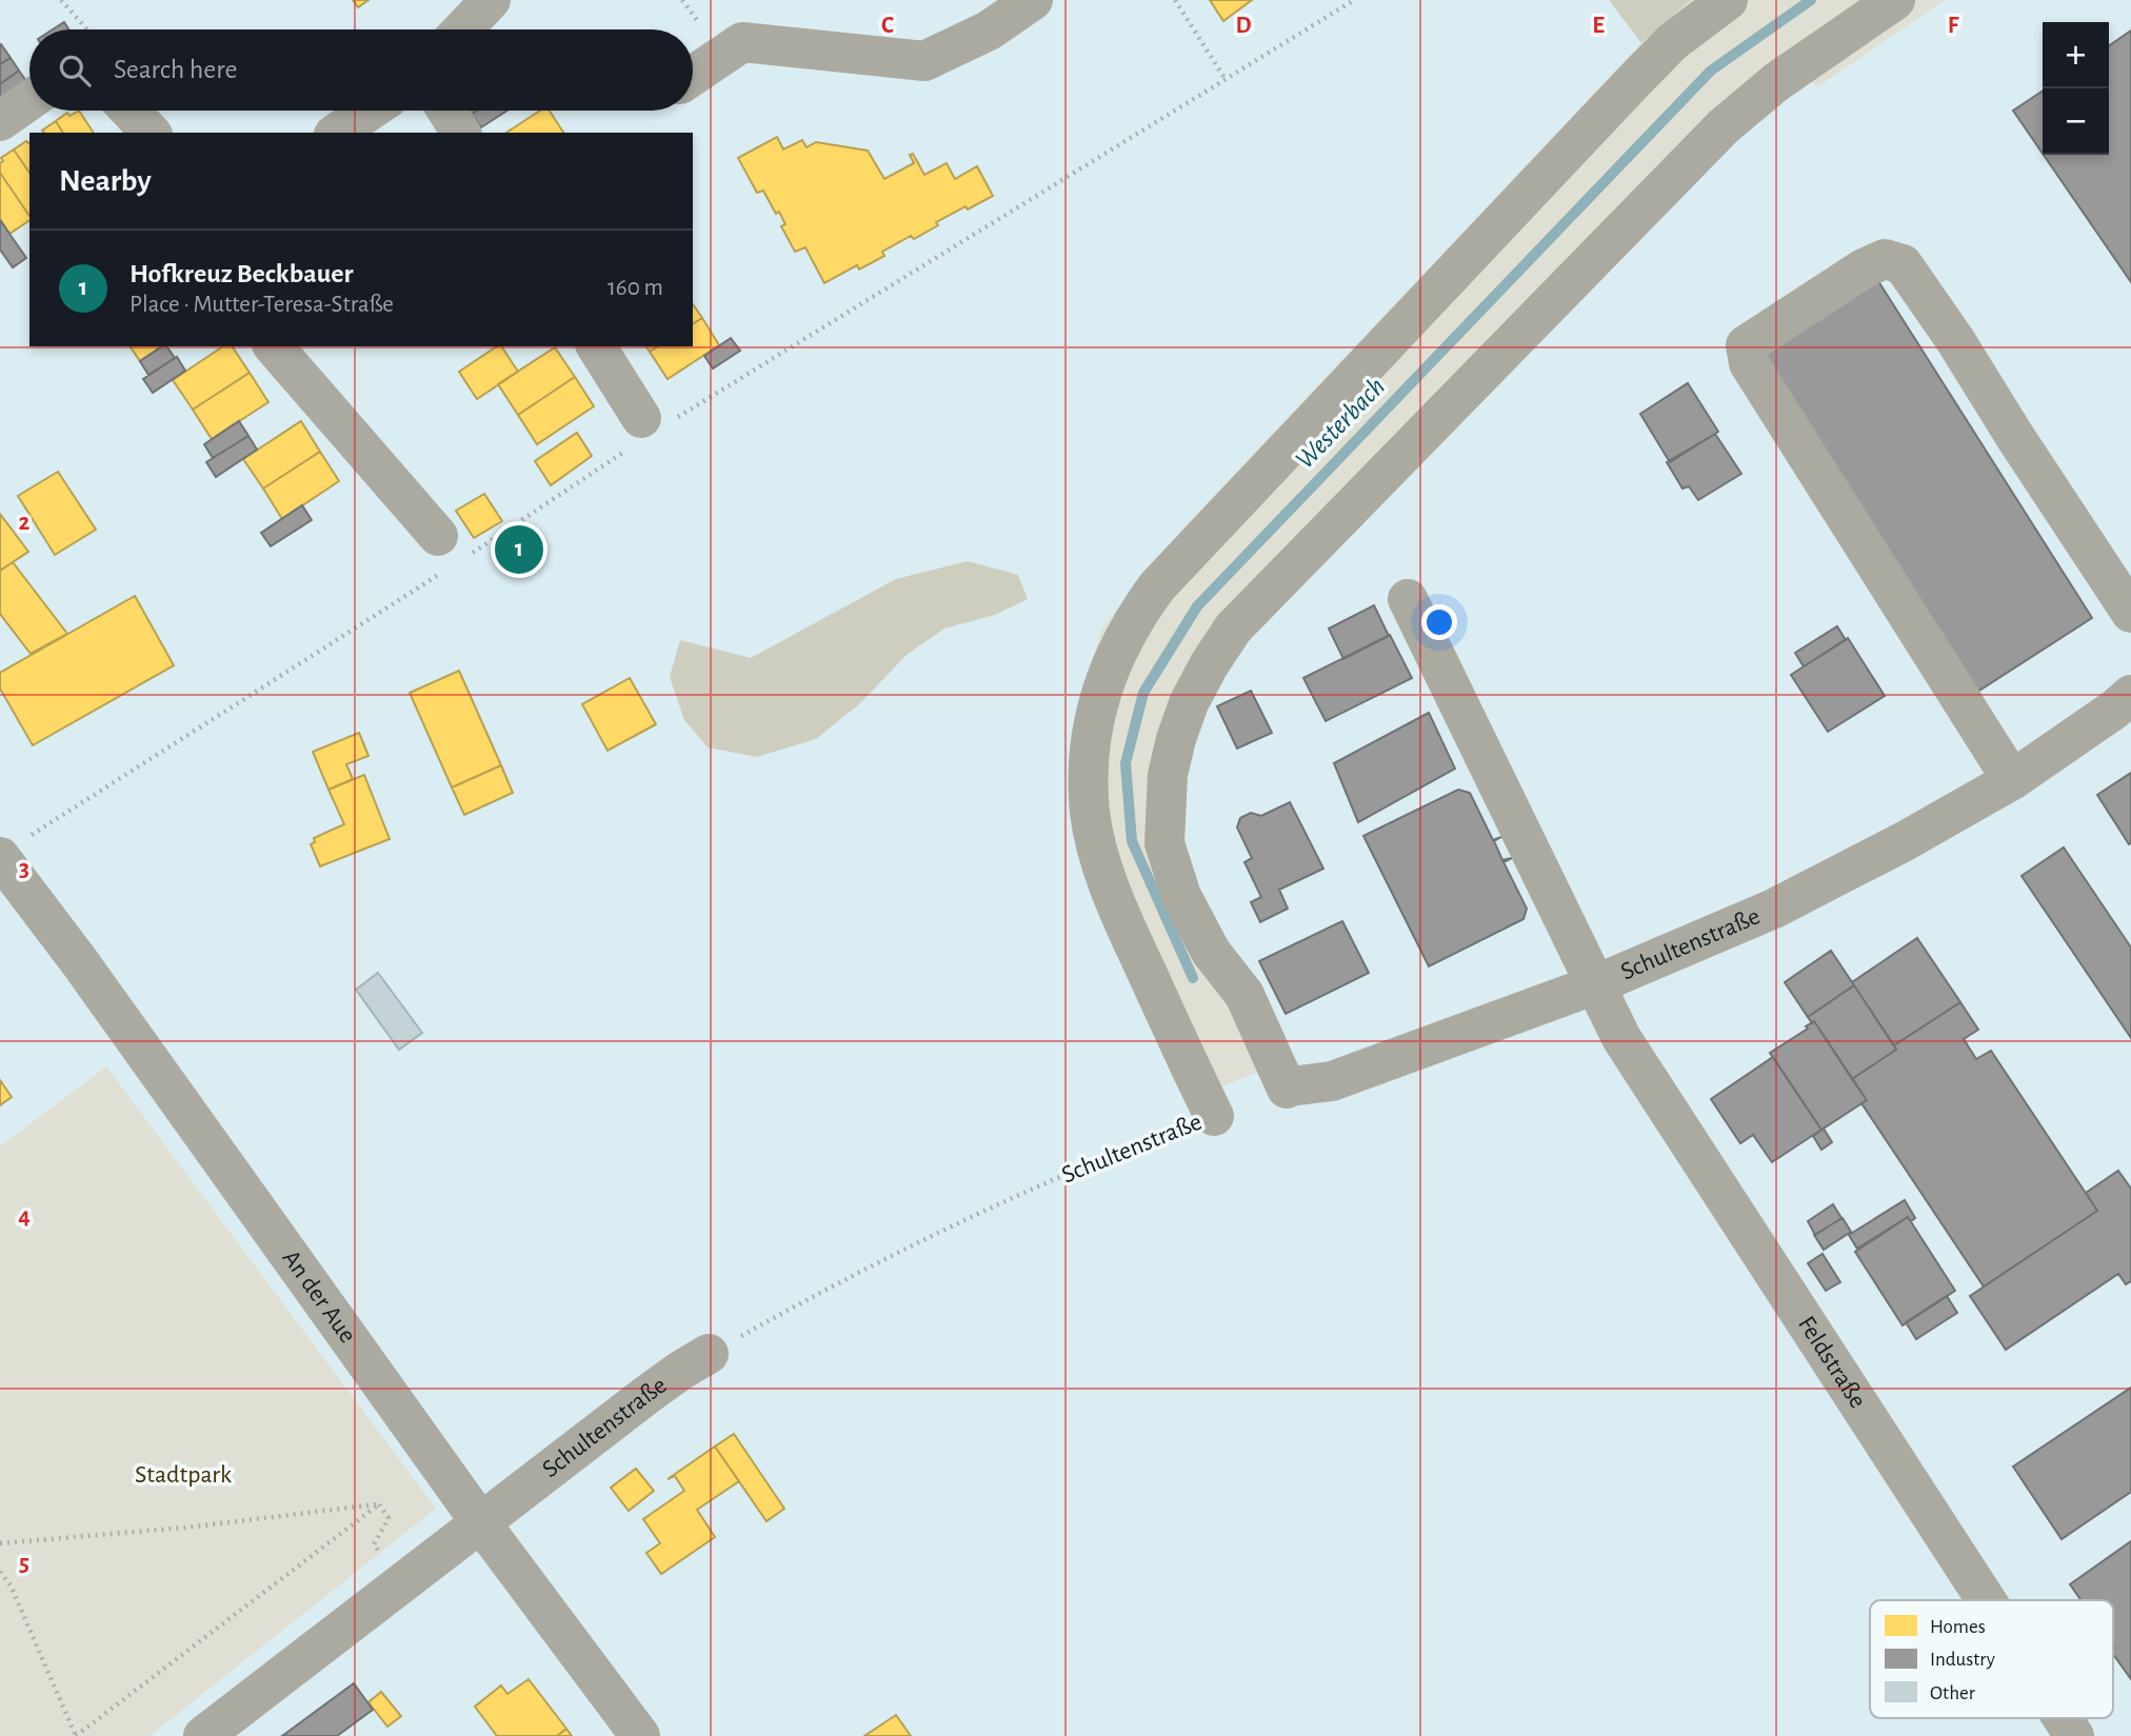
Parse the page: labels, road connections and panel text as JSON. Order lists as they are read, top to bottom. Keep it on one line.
{"streets":{"street":["Schultenstraße","An der Aue","Feldstraße"]},"crossings":[["Schultenstraße","An der Aue"],["Schultenstraße","Feldstraße"]],"water":["Westerbach"],"parks":["Stadtpark"],"legend":["Homes","Industry","Other"],"page":{"map_buttons":["+","−"],"search":"Search here","heading":"Nearby","list":[{"mark":"1","name":"Hofkreuz Beckbauer","note":"Place · Mutter-Teresa-Straße","value":"160 m"}],"pins":"1"},"grid":{"columns":["C","D","E","F"],"rows":["2","3","4","5"]}}
